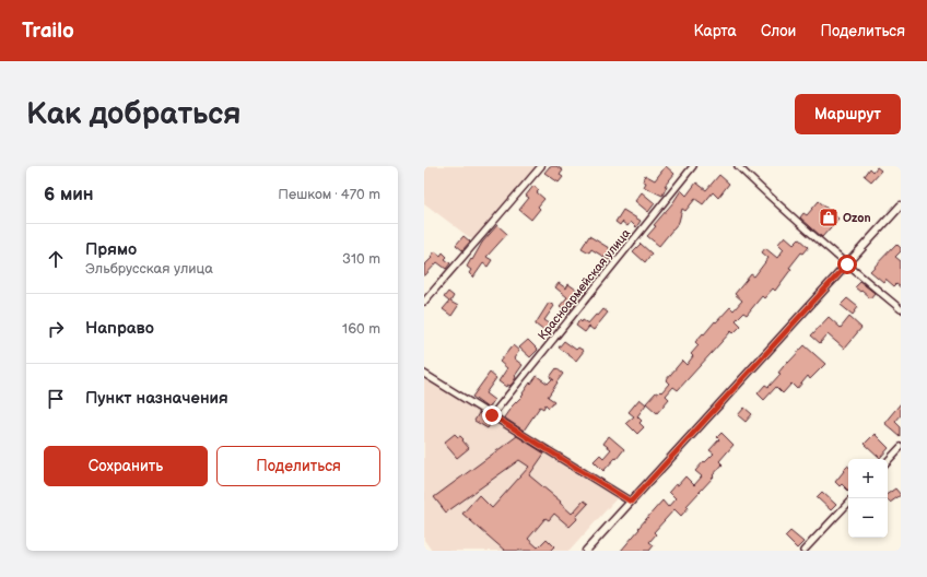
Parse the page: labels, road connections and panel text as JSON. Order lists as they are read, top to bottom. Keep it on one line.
{"streets":{"street":["Красноармейская улица"]},"places":{"shop":["Ozon"]},"page":{"header":"Trailo","nav":["Карта","Слои","Поделиться"],"buttons":["Маршрут",["Сохранить","Поделиться"]],"title":"Как добраться","heading":["6 мин","Пешком · 470 m"],"list":[["Прямо","Эльбрусская улица","310 m"],["Направо","160 m"],"Пункт назначения"],"map_buttons":["+","−"]}}
